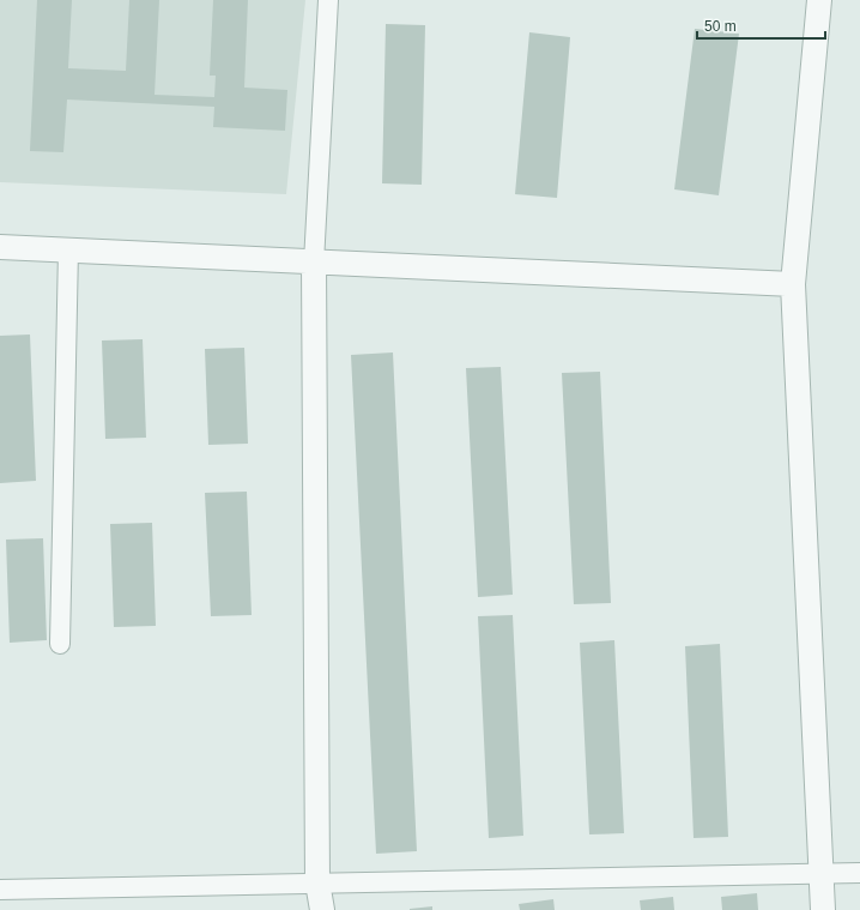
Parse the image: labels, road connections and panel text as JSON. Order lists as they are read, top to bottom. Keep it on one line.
{"scale_bar":"50 m"}
